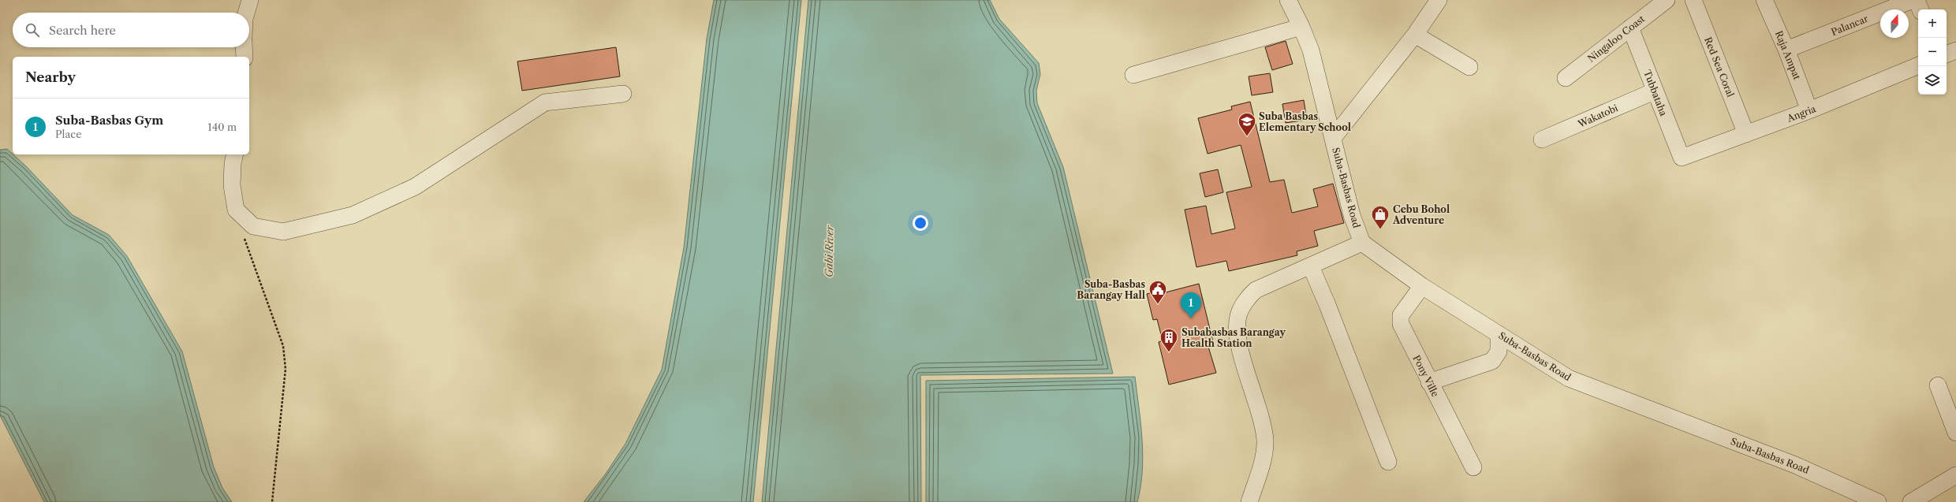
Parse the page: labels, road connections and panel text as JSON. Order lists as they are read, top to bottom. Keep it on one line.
{"streets":{"street":["Palancar","Ningaloo Coast","Raja Ampat","Red Sea Coral","Tubbataha","Angria","Wakatobi","Suba-Basbas Road","Pony Ville"]},"crossings":[["Palancar","Raja Ampat"],["Ningaloo Coast","Tubbataha"],["Raja Ampat","Angria"],["Red Sea Coral","Angria"],["Tubbataha","Angria"],["Tubbataha","Wakatobi"],["Suba-Basbas Road","Pony Ville"]],"water":["Gabi River"],"places":{"school or university":["Suba Basbas Elementary School"],"shop":["Cebu Bohol Adventure"],"public building":["Suba-Basbas Barangay Hall"],"building":["Subabasbas Barangay Health Station"]},"north":"top","page":{"map_buttons":["+","−"],"search":"Search here","heading":"Nearby","list":[{"mark":"1","name":"Suba-Basbas Gym","note":"Place","value":"140 m"}],"pins":"1"}}
